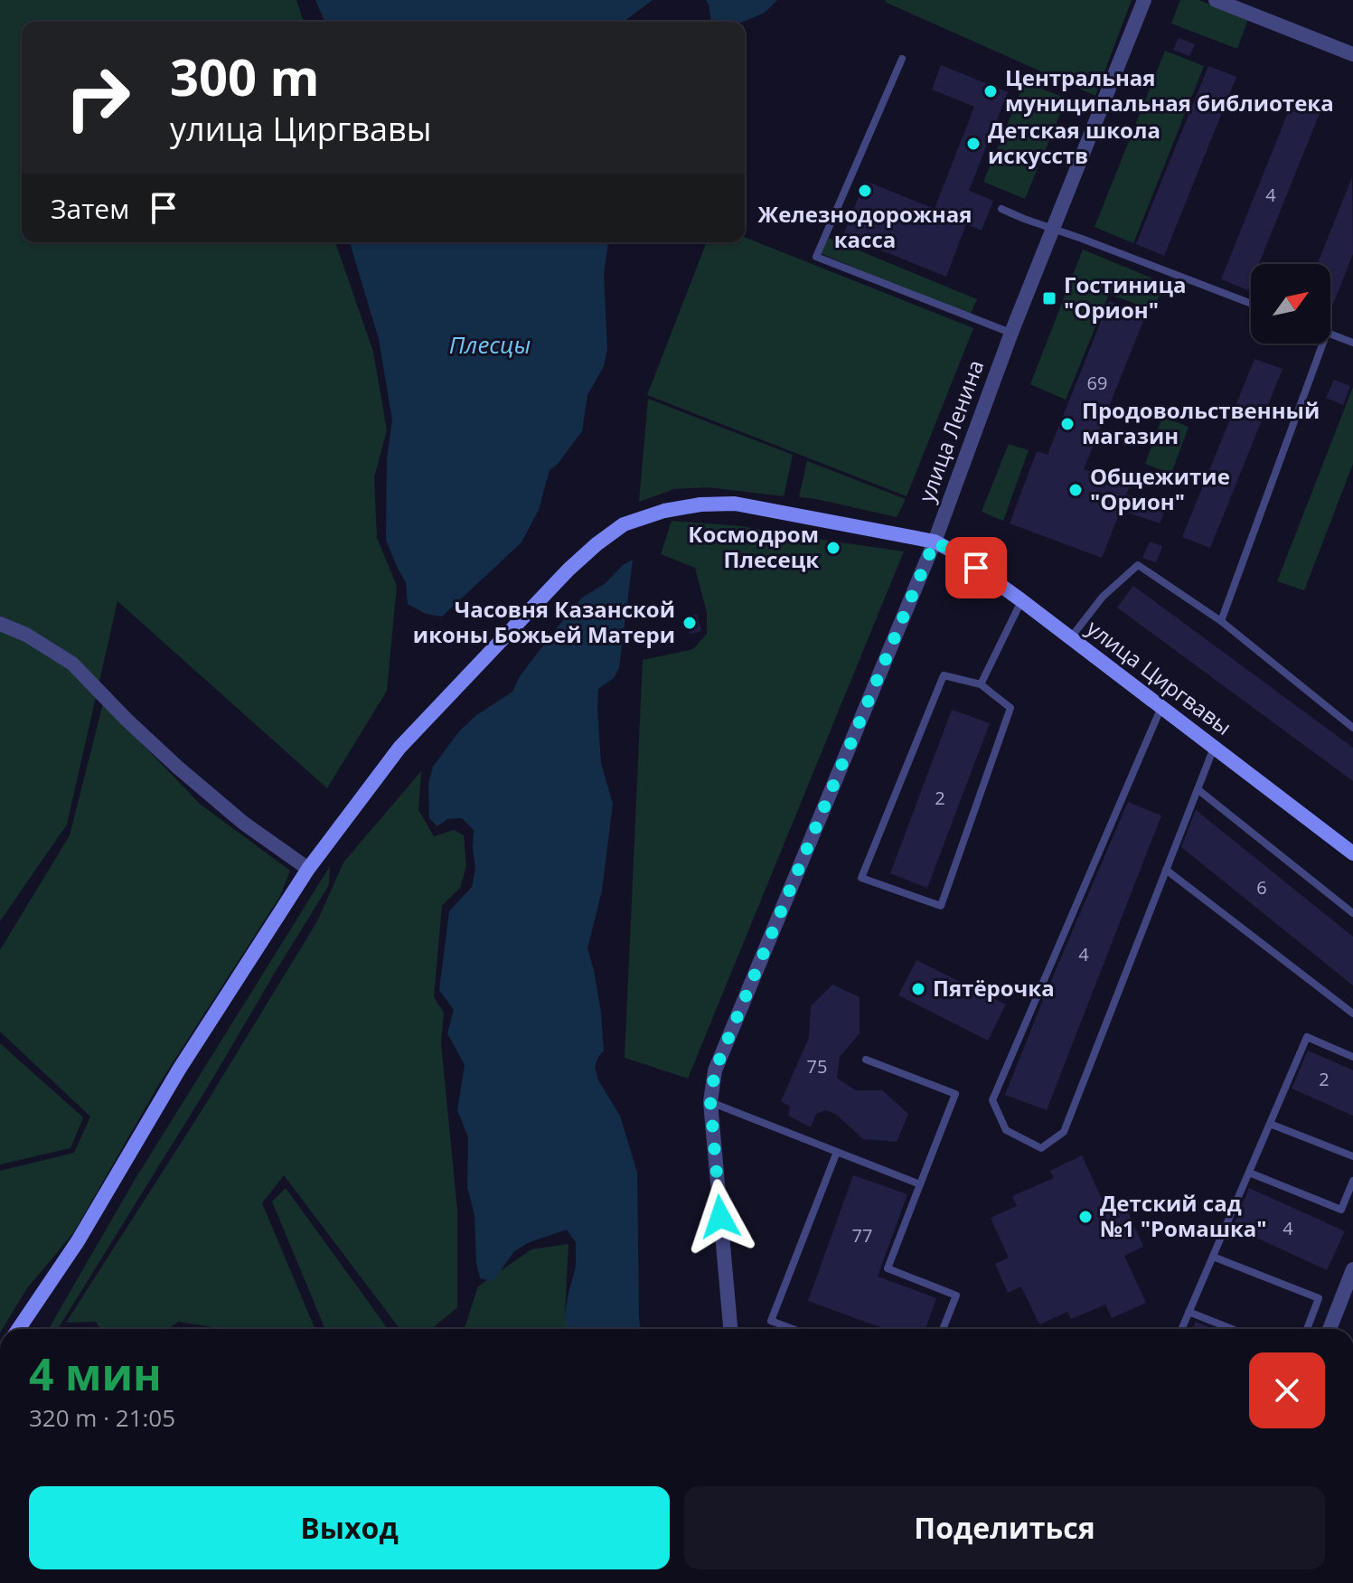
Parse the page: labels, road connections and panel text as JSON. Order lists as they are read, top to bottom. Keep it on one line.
{"streets":{"main road":["улица Циргвавы"],"street":["улица Ленина"]},"crossings":[["улица Ленина","улица Циргвавы"]],"water":["Плесцы"],"places":{"other":["Центральная муниципальная библиотека","Детская школа искусств","Железнодорожная касса","Продовольственный магазин","Общежитие \"Орион\"","Космодром Плесецк","Часовня Казанской иконы Божьей Матери","Пятёрочка","Детский сад №1 \"Ромашка\""],"transit":["Гостиница \"Орион\""]},"house_numbers":["4","69","2","6","4","75","2","4","77"],"north":"top right","page":{"turn":["300 m","улица Циргвавы"],"then":"Затем","heading":["4 мин","320 m · 21:05"],"buttons":["Выход","Поделиться"]}}
